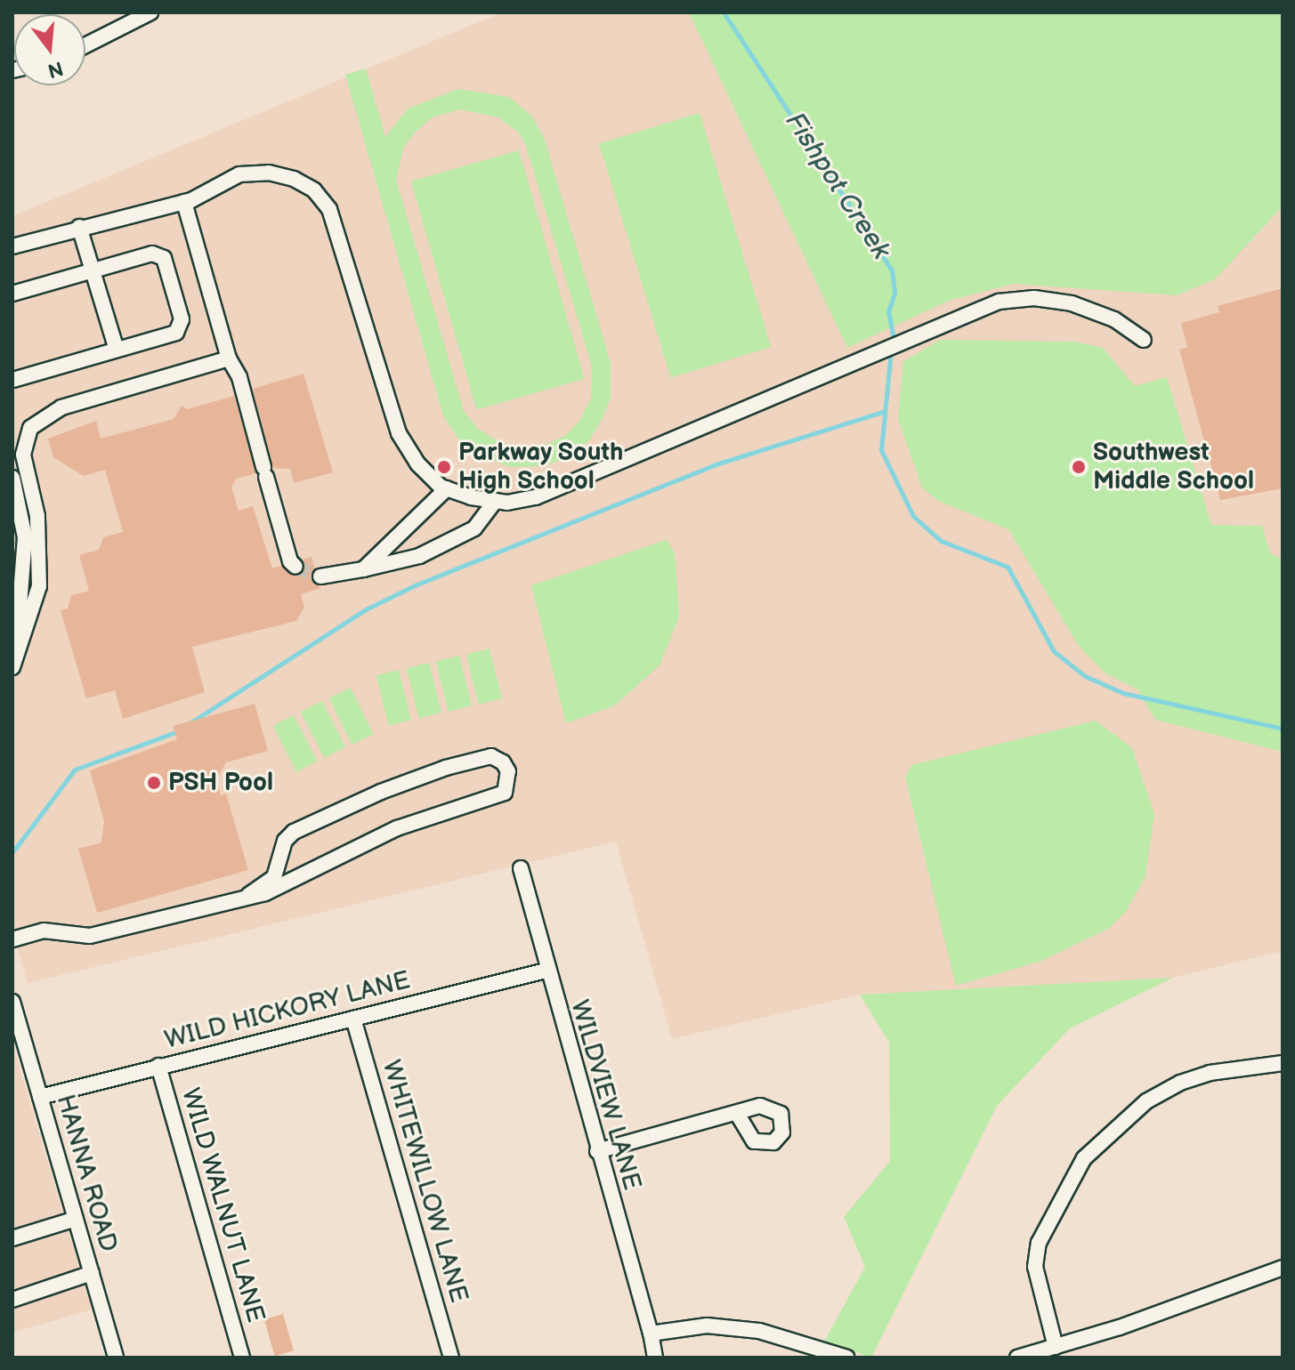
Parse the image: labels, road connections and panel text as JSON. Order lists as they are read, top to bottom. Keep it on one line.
{"streets":{"street":["WILD HICKORY LANE","WILDVIEW LANE","HANNA ROAD","WHITEWILLOW LANE","WILD WALNUT LANE"]},"crossings":[["WILD HICKORY LANE","WILDVIEW LANE"],["WILD HICKORY LANE","HANNA ROAD"],["WILD HICKORY LANE","WHITEWILLOW LANE"],["WILD HICKORY LANE","WILD WALNUT LANE"]],"water":["Fishpot Creek"],"places":["Parkway South High School","Southwest Middle School","PSH Pool"],"north":"bottom"}
